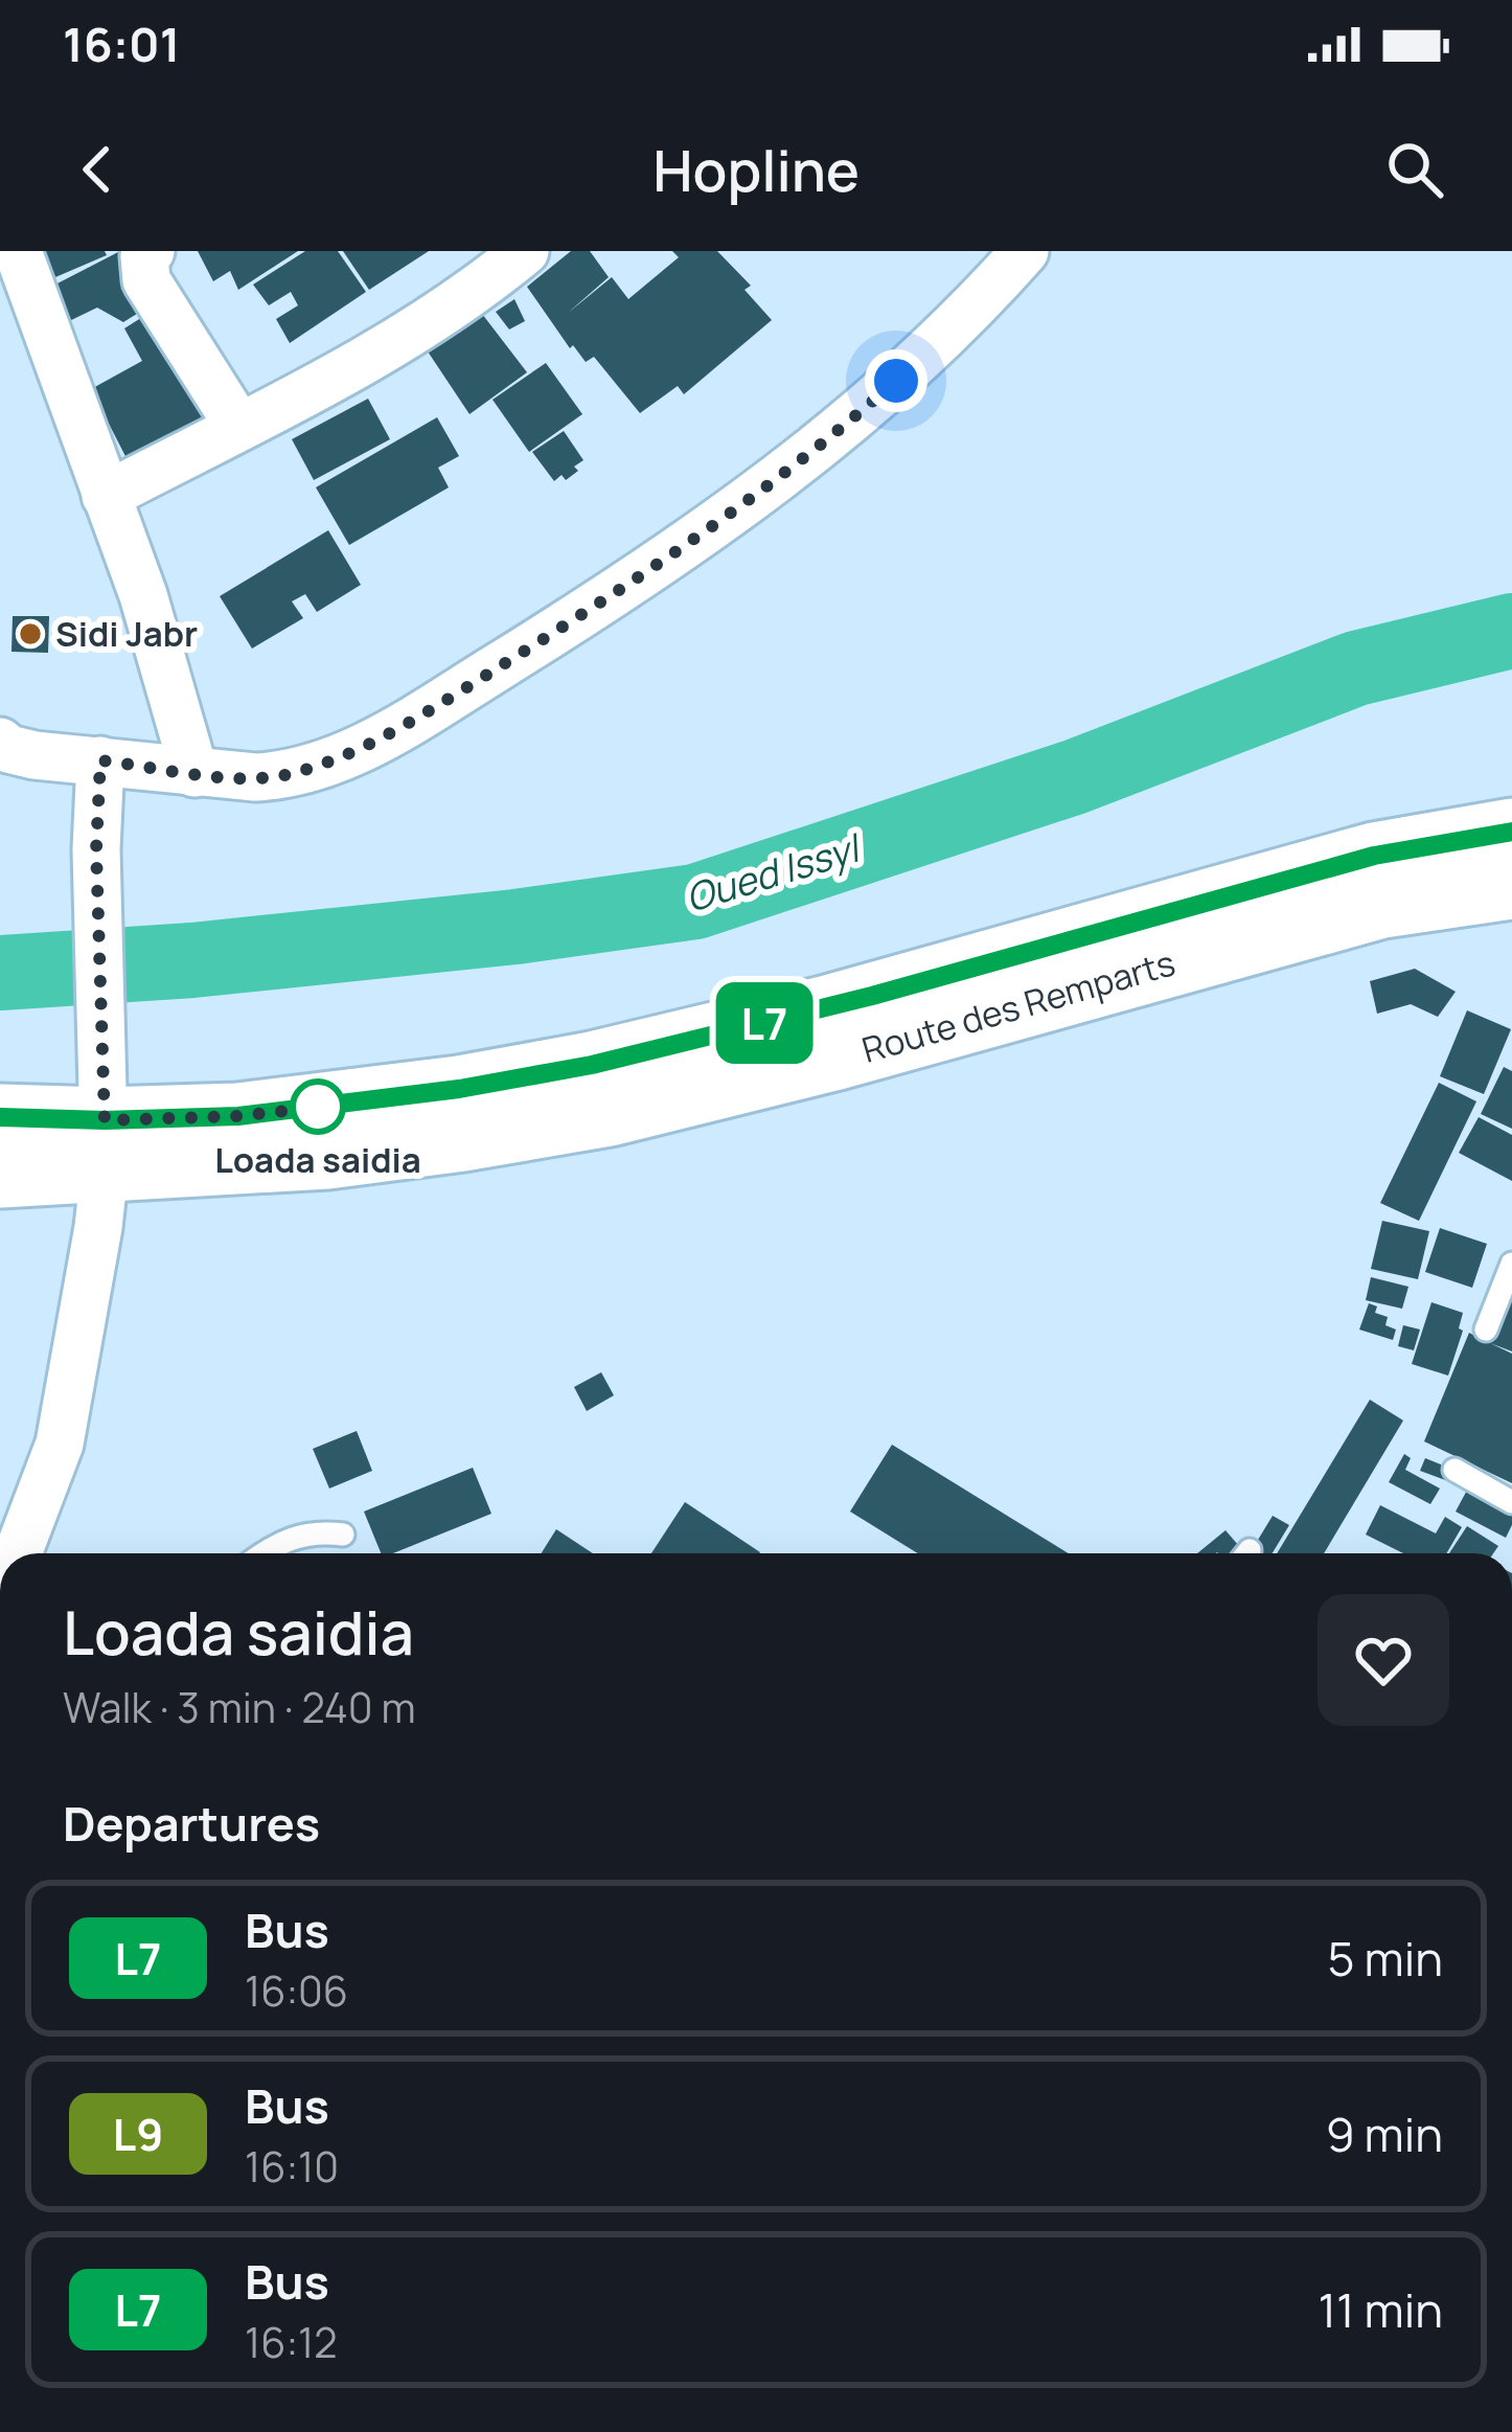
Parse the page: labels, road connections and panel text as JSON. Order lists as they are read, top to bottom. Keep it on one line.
{"streets":{"main road":["Route des Remparts"]},"water":["Oued Issyl"],"places":["Sidi Jabr","Loada saidia"],"lines":["bus line L7"],"page":{"status":"16:01","header":"Hopline","on_map":"L7","heading":[["Loada saidia","Walk · 3 min · 240 m"],"Departures"],"list":[{"mark":"L7","name":"Bus","note":"16:06","value":"5 min"},{"mark":"L9","name":"Bus","note":"16:10","value":"9 min"},{"mark":"L7","name":"Bus","note":"16:12","value":"11 min"}]}}
